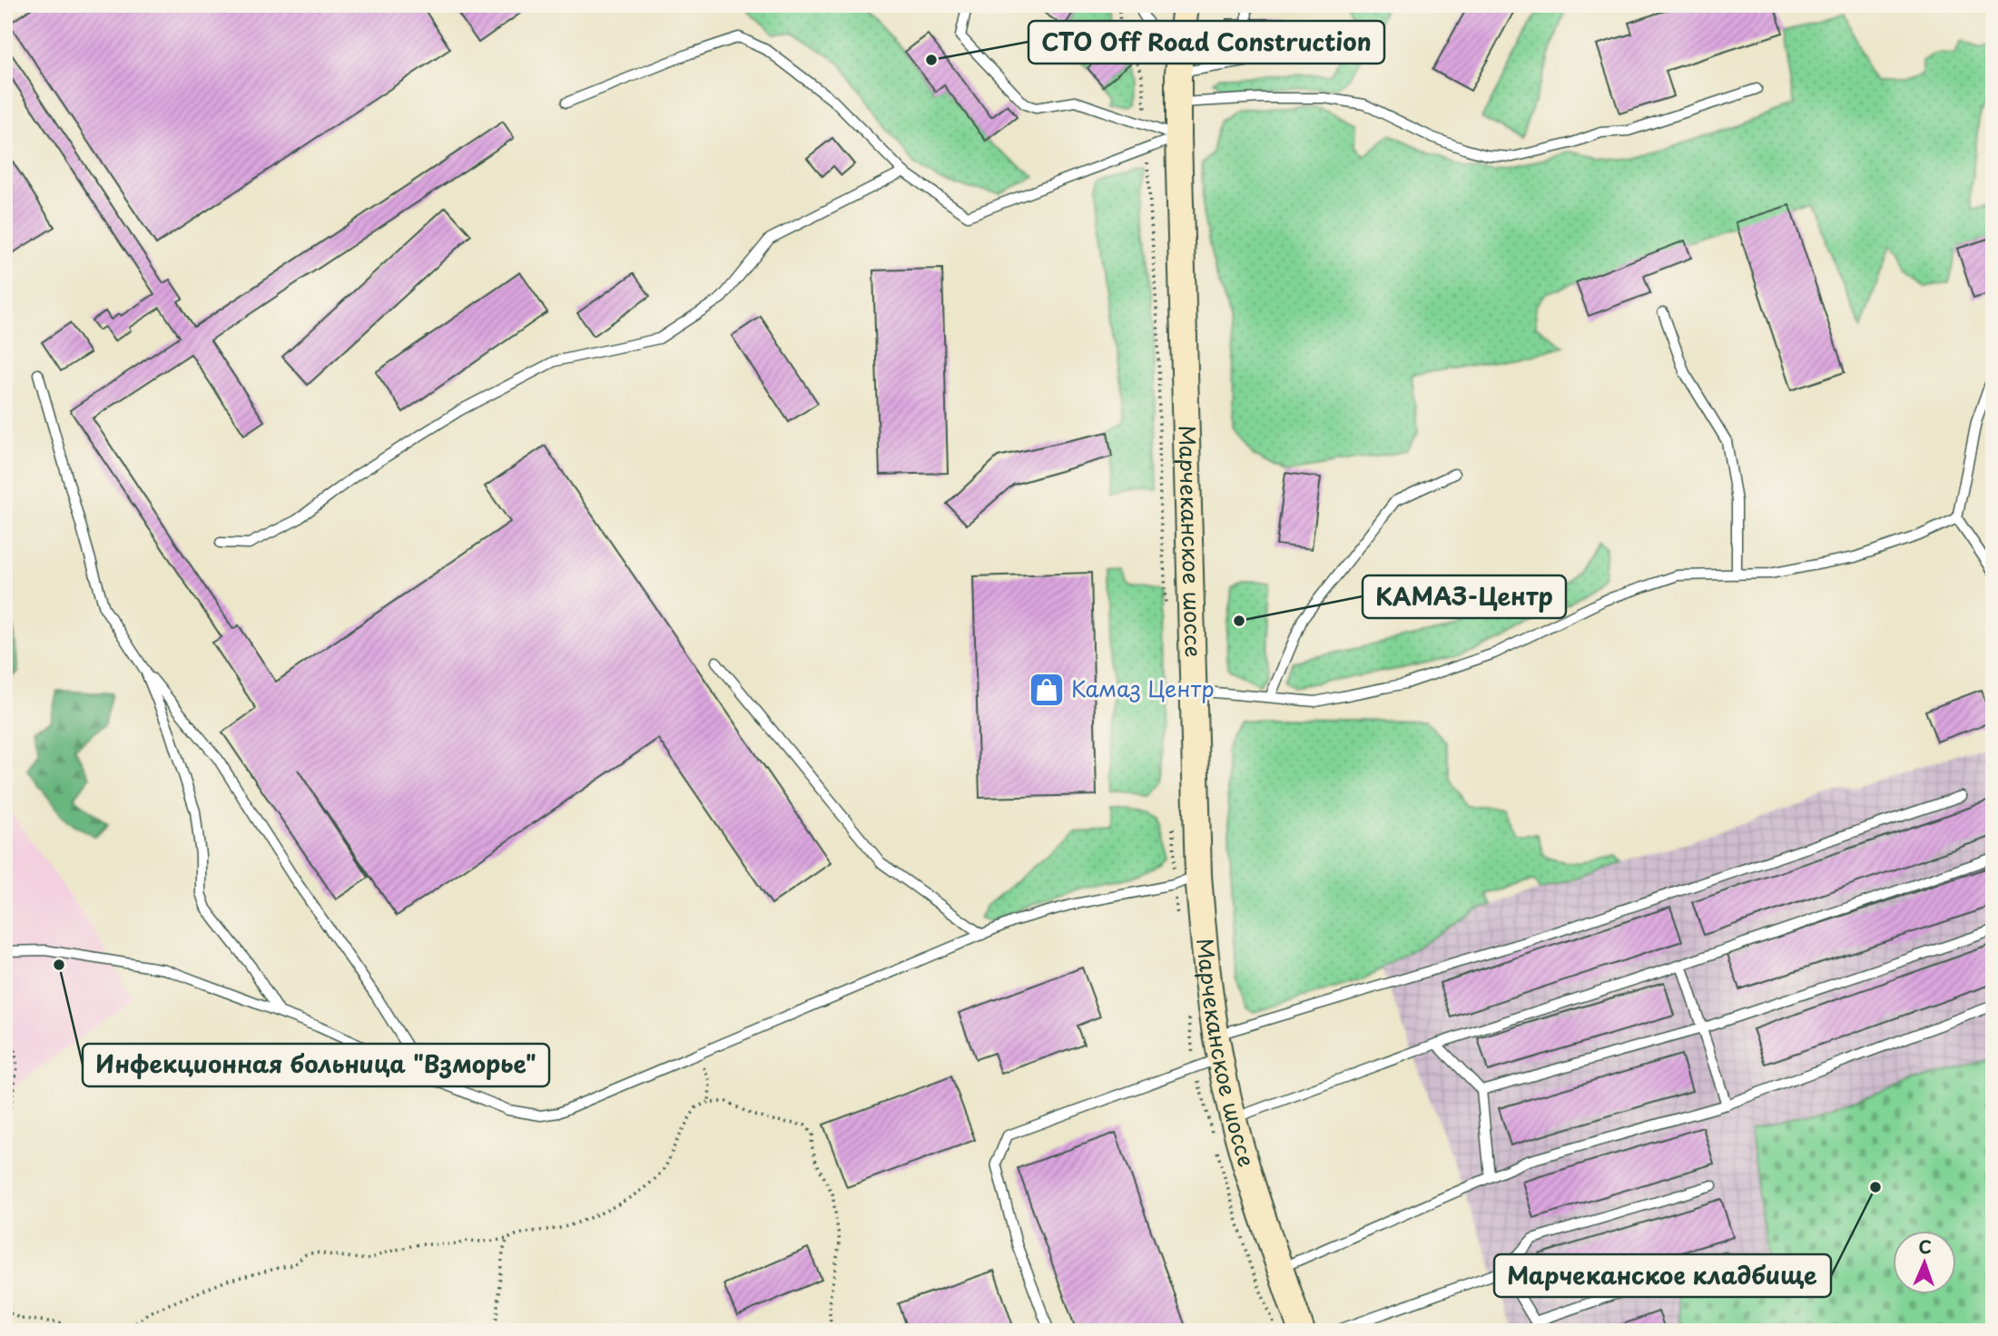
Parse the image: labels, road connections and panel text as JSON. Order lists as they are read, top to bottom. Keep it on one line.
{"streets":{"street":["Марчеканское шоссе"]},"places":{"other":["СТО Off Road Construction","КАМАЗ-Центр","Инфекционная больница \"Взморье\"","Марчеканское кладбище"],"shop":["Камаз Центр"]},"north":"top"}
